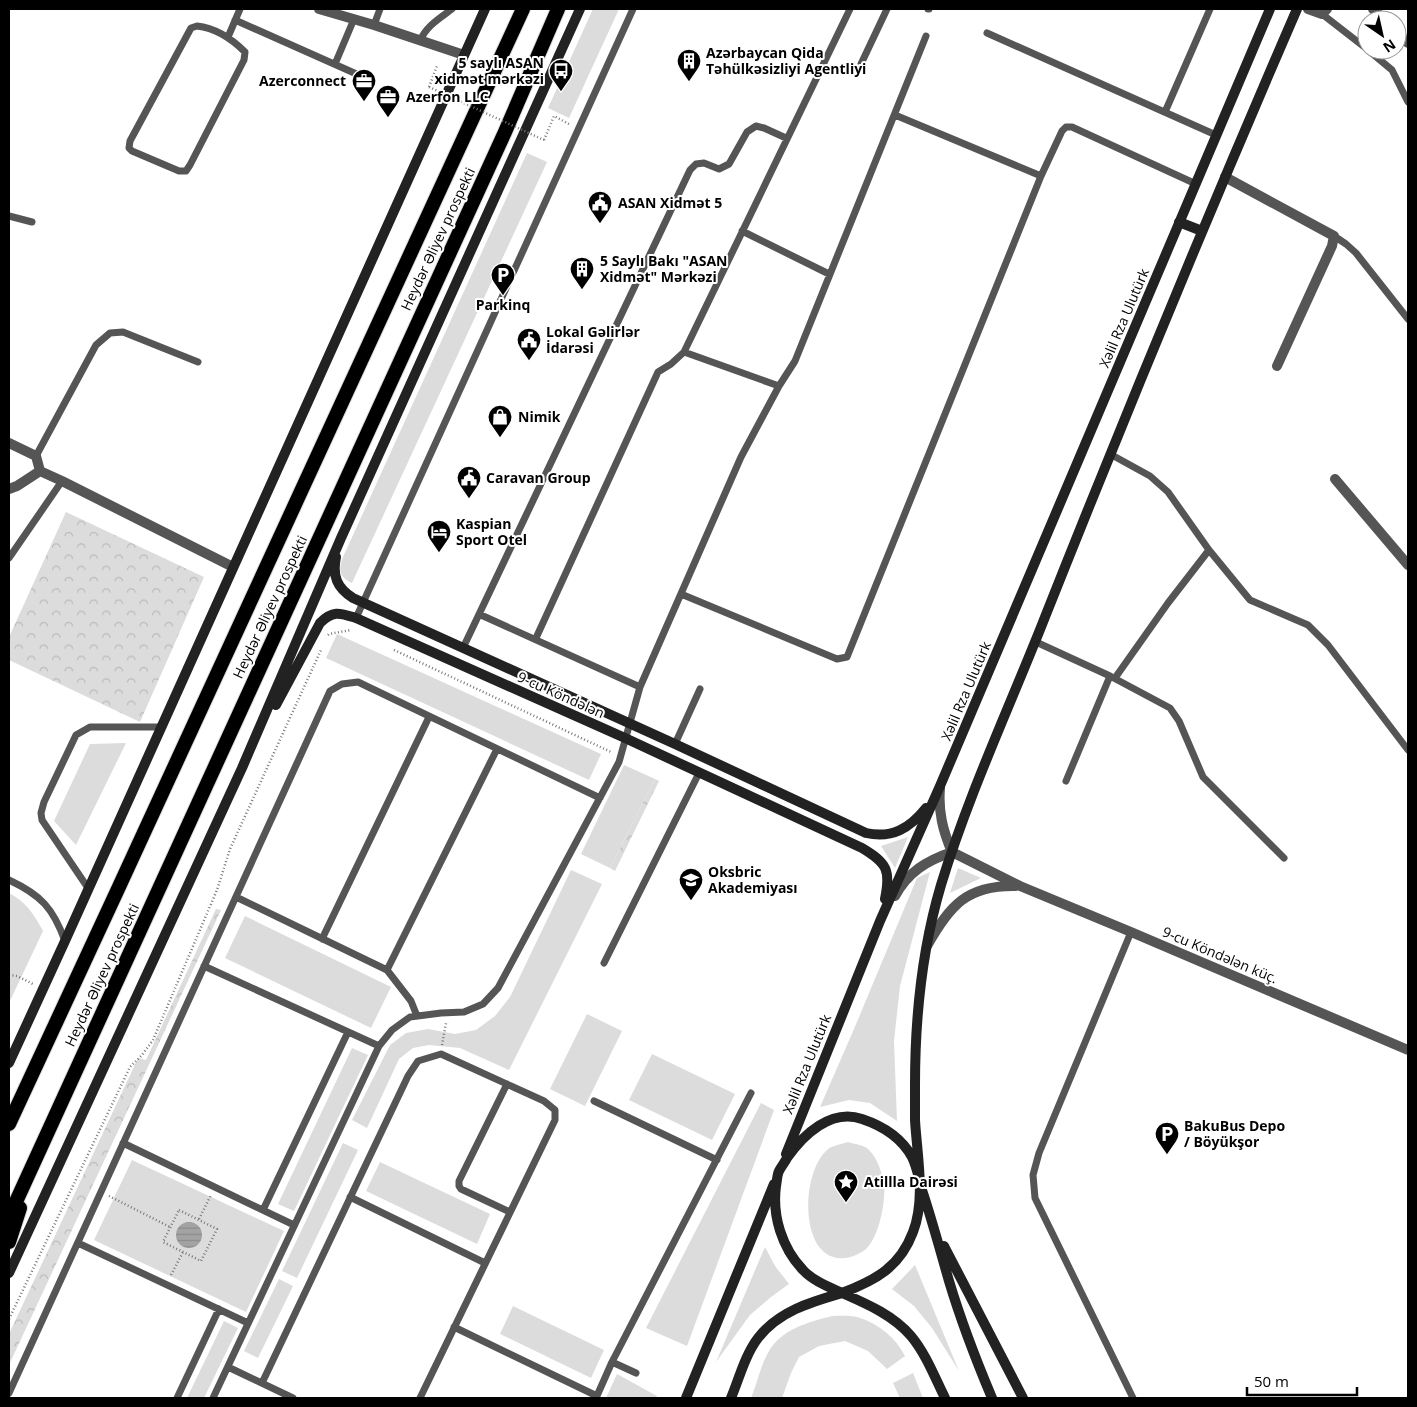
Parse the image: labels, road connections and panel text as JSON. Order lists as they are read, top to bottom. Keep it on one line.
{"streets":{"highway":["Heydər Əliyev prospekti"],"main road":["Xəlil Rza Ulutürk","9-cu Köndələn"],"street":["9-cu Köndələn küç."]},"crossings":[["Xəlil Rza Ulutürk","9-cu Köndələn"]],"places":{"building":["Azərbaycan Qida Təhülkəsizliyi Agentliyi","5 Saylı Bakı \"ASAN Xidmət\" Mərkəzi"],"bus stop":["5 saylı ASAN xidmət mərkəzi"],"office":["Azerconnect","Azerfon LLC"],"public building":["ASAN Xidmət 5","Lokal Gəlirlər İdarəsi","Caravan Group"],"parking":["Parkinq","BakuBus Depo / Böyükşor"],"shop":["Nimik"],"hotel":["Kaspian Sport Otel"],"school or university":["Oksbric Akademiyası"],"place":["Atillla Dairəsi"]},"scale_bar":"50 m","north":"bottom right"}
